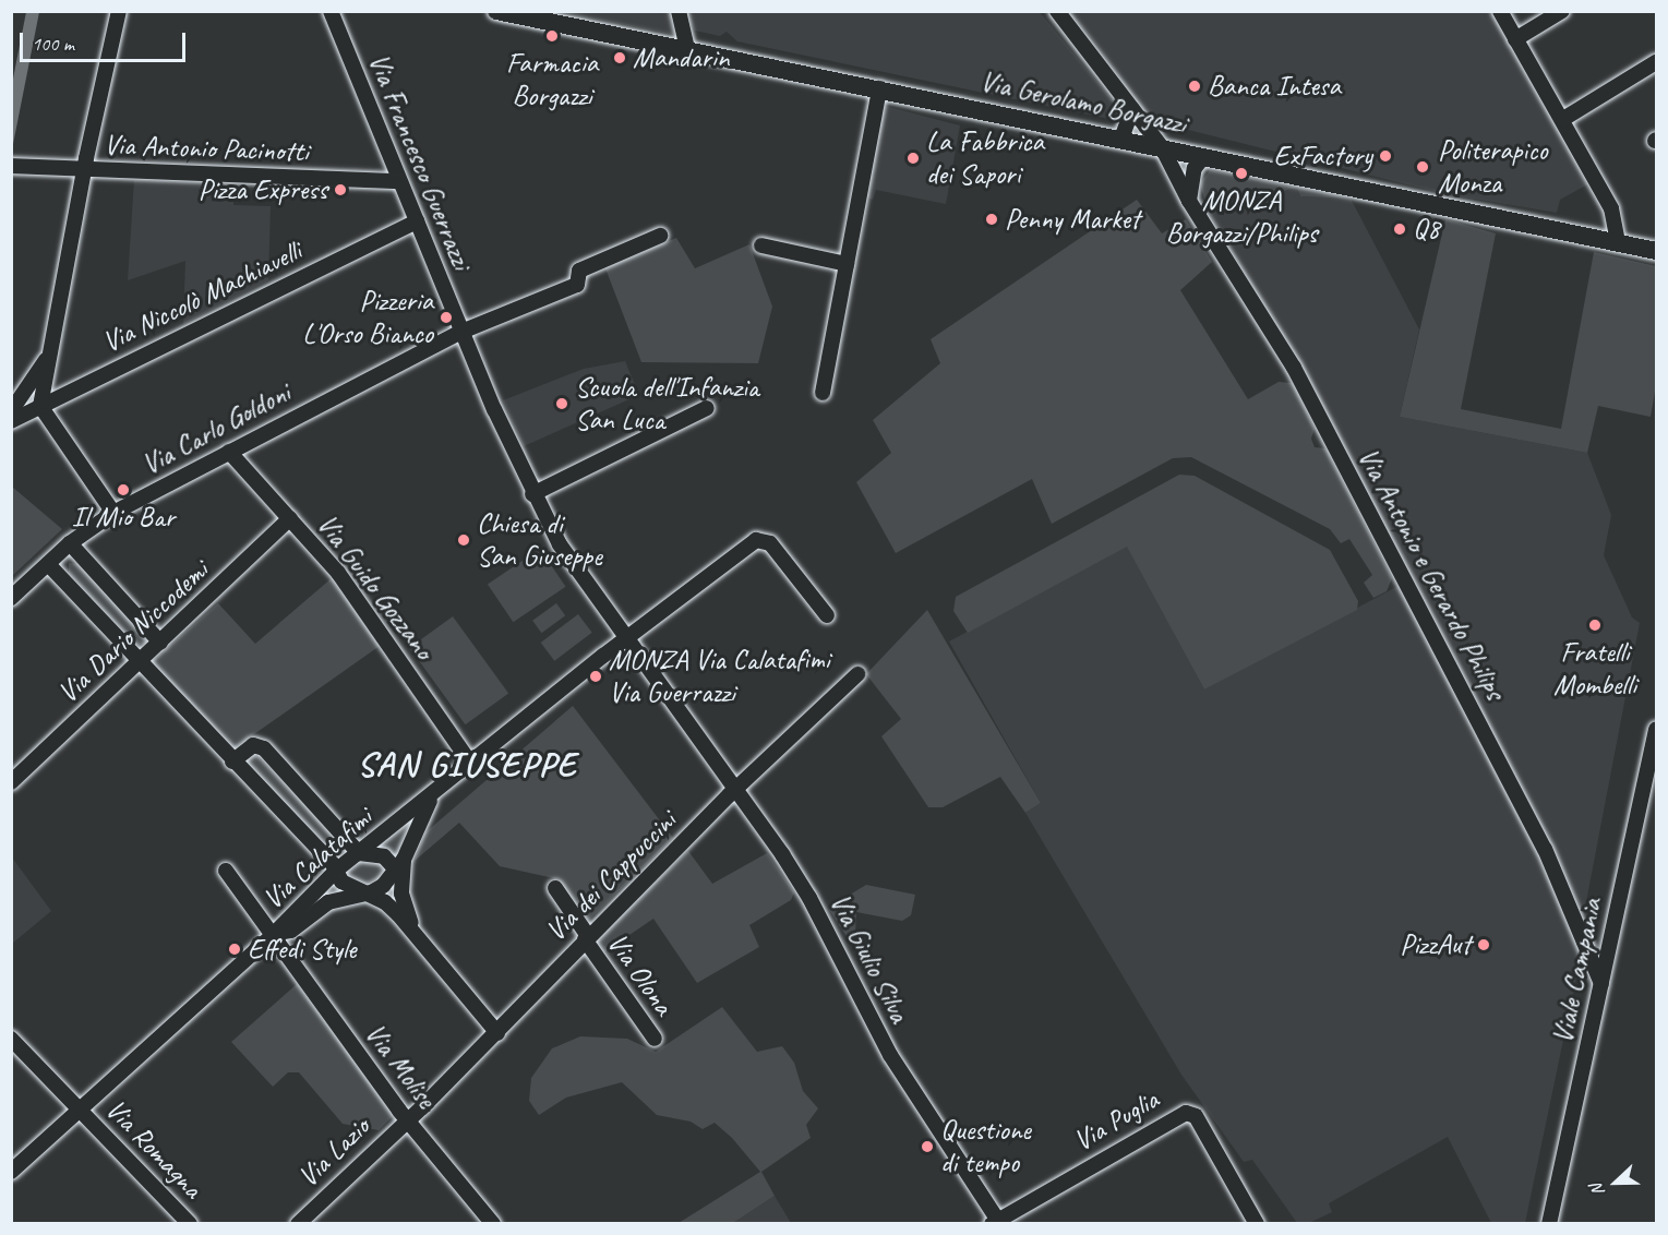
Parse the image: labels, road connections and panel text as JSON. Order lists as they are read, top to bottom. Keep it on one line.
{"streets":{"main road":["Via Gerolamo Borgazzi"],"street":["Via Antonio Pacinotti","Via Francesco Guerrazzi","Via Niccolò Machiavelli","Via Carlo Goldoni","Via Antonio e Gerardo Philips","Via Guido Gozzano","Via Dario Niccodemi","Via Calatafimi","Via dei Cappuccini","Via Giulio Silva","Viale Campania","Via Olona","Via Molise","Via Puglia","Via Romagna","Via Lazio"]},"crossings":[["Via Gerolamo Borgazzi","Via Antonio e Gerardo Philips"],["Via Antonio Pacinotti","Via Francesco Guerrazzi"],["Via Francesco Guerrazzi","Via Niccolò Machiavelli"],["Via Francesco Guerrazzi","Via Carlo Goldoni"],["Via Francesco Guerrazzi","Via Calatafimi"],["Via Francesco Guerrazzi","Via dei Cappuccini"],["Via Francesco Guerrazzi","Via Giulio Silva"],["Via Carlo Goldoni","Via Guido Gozzano"],["Via Antonio e Gerardo Philips","Viale Campania"],["Via Guido Gozzano","Via Dario Niccodemi"],["Via Guido Gozzano","Via Calatafimi"],["Via Calatafimi","Via Molise"],["Via Calatafimi","Via Romagna"],["Via dei Cappuccini","Via Giulio Silva"],["Via dei Cappuccini","Via Olona"],["Via dei Cappuccini","Via Molise"],["Via dei Cappuccini","Via Lazio"],["Via Giulio Silva","Via Puglia"],["Via Molise","Via Lazio"]],"districts":["SAN GIUSEPPE"],"places":["Farmacia Borgazzi","Mandarin","Banca Intesa","ExFactory","La Fabbrica dei Sapori","Politerapico Monza","MONZA Borgazzi/Philips","Pizza Express","Penny Market","Q8","Pizzeria L'Orso Bianco","Scuola dell'Infanzia San Luca","Il Mio Bar","Chiesa di San Giuseppe","Fratelli Mombelli","MONZA Via Calatafimi Via Guerrazzi","PizzAut","Effedi Style","Questione di tempo"],"scale_bar":"100 m","north":"left"}
